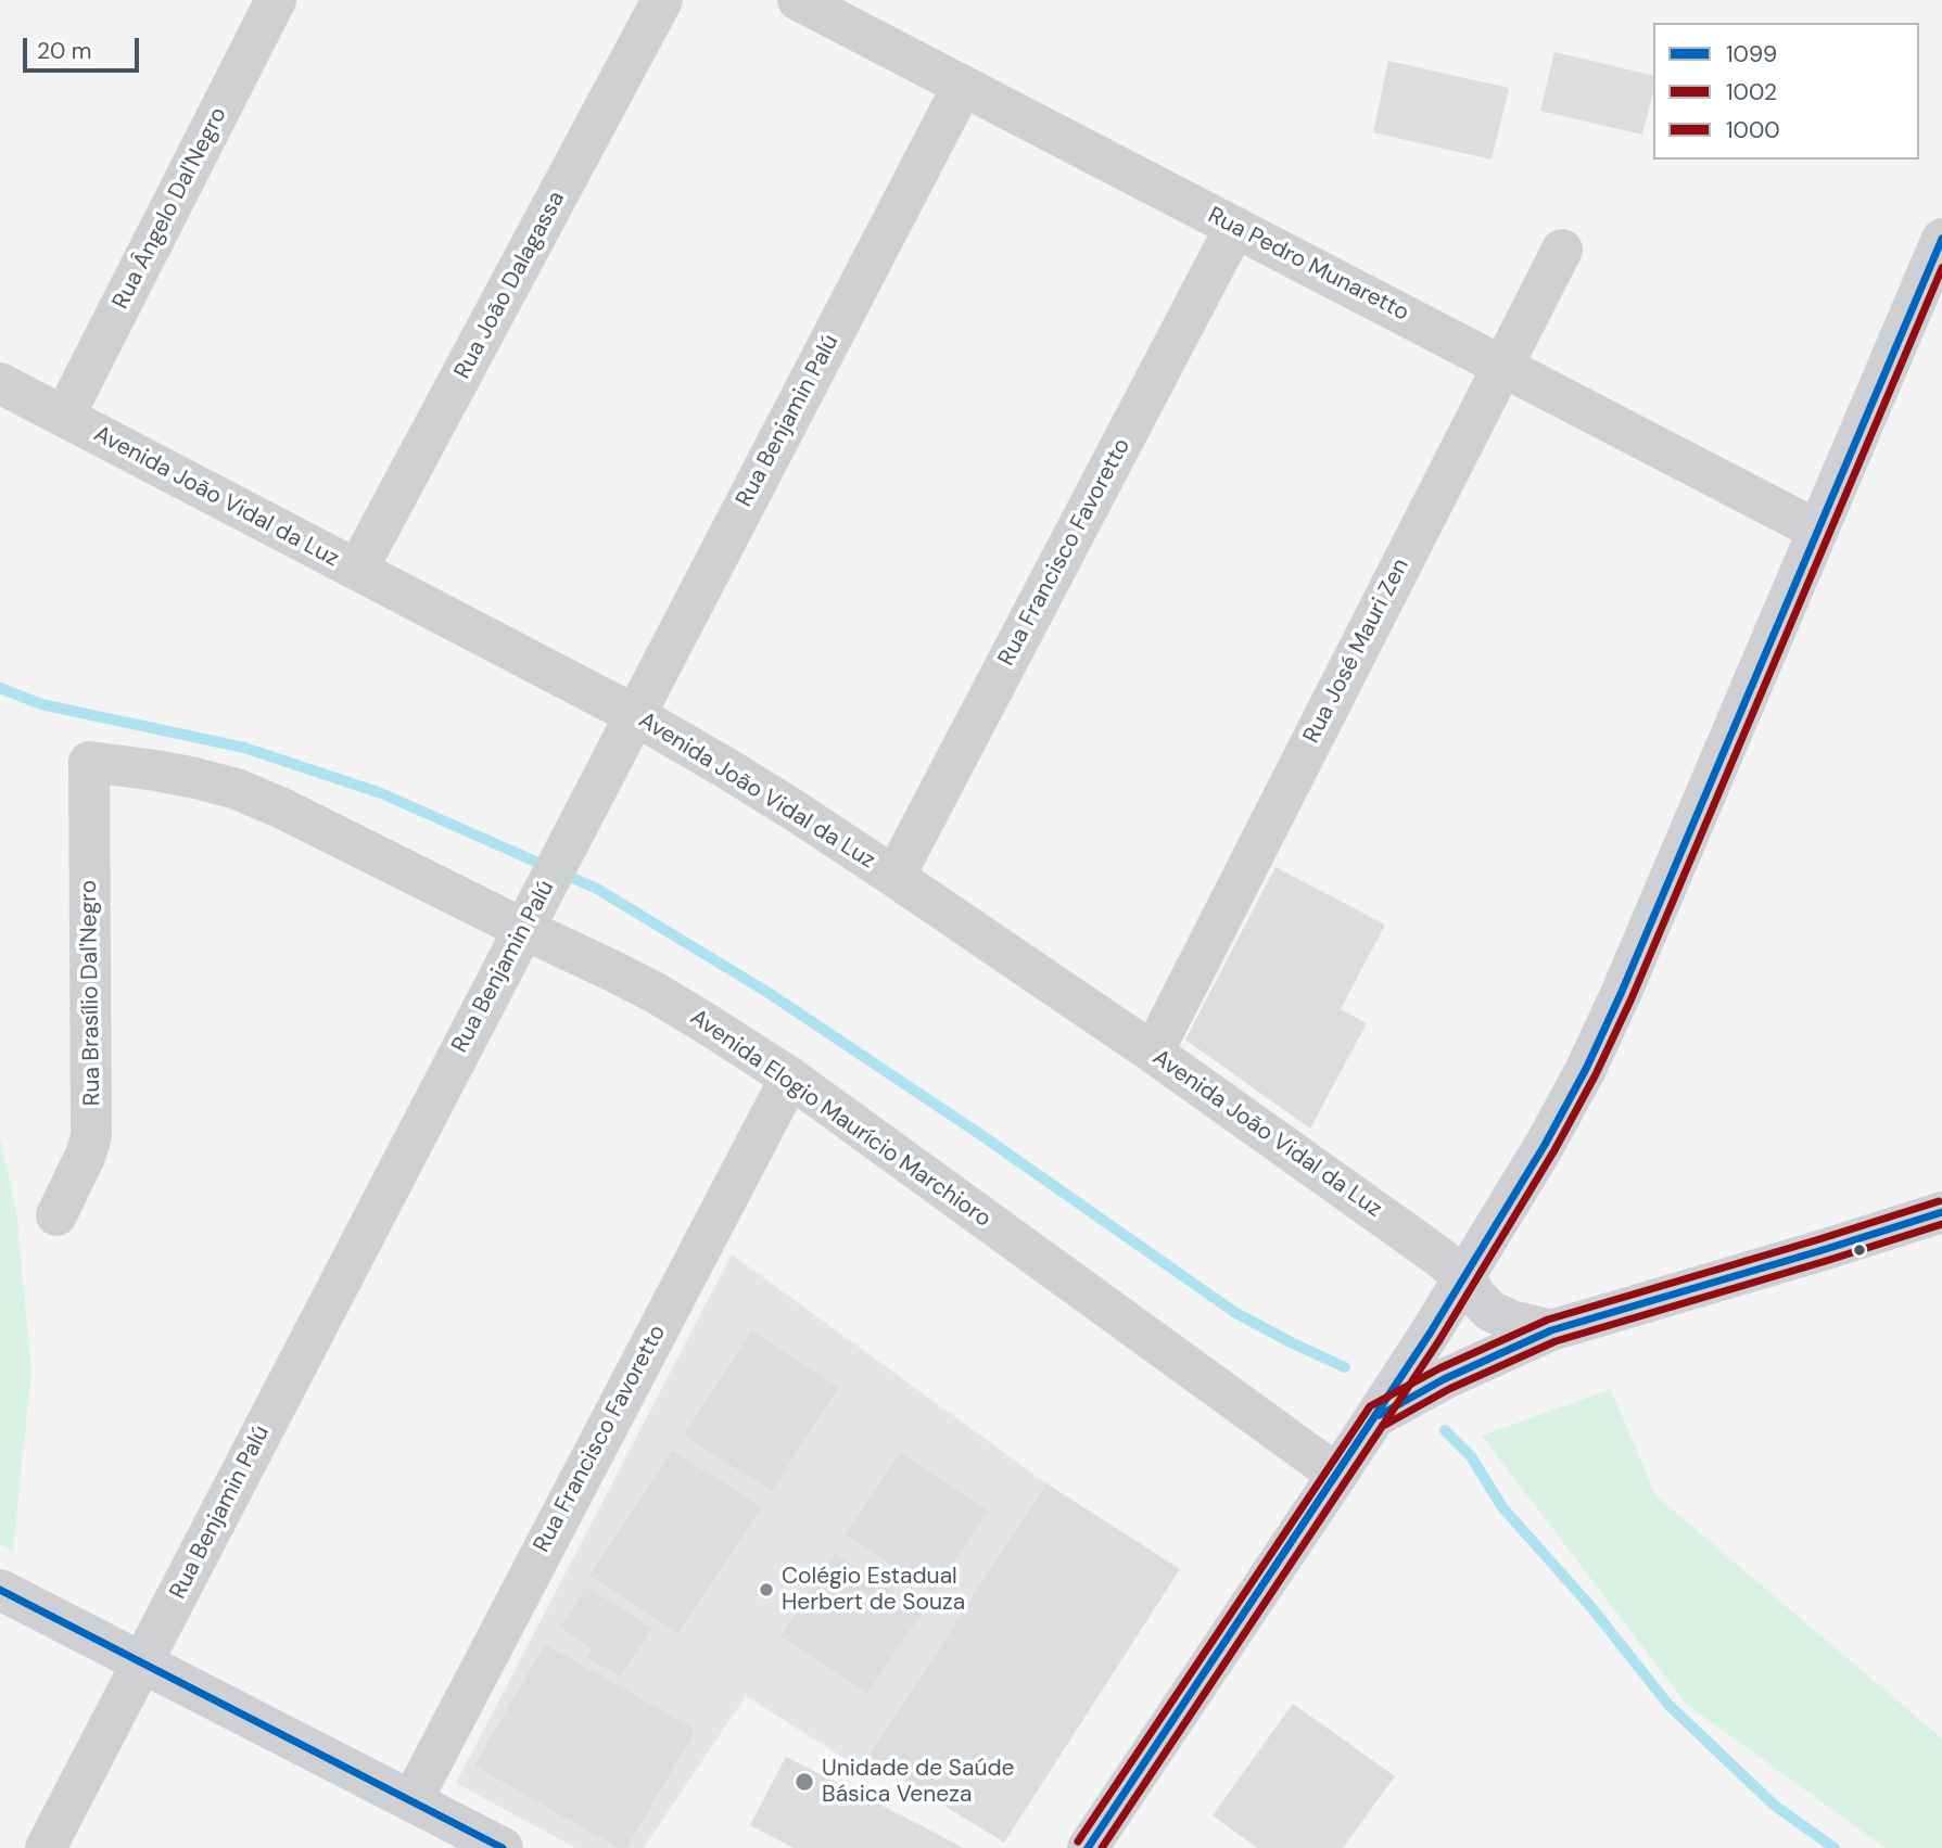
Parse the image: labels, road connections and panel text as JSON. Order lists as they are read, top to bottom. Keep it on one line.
{"streets":{"street":["Rua Ângelo Dal'Negro","Rua Pedro Munaretto","Rua João Dalagassa","Rua Benjamin Palú","Avenida João Vidal da Luz","Rua Francisco Favoretto","Rua José Mauri Zen","Rua Brasílio Dal'Negro","Avenida Elogio Maurício Marchioro"]},"crossings":[["Rua Ângelo Dal'Negro","Avenida João Vidal da Luz"],["Rua Pedro Munaretto","Rua Benjamin Palú"],["Rua Pedro Munaretto","Rua Francisco Favoretto"],["Rua Pedro Munaretto","Rua José Mauri Zen"],["Rua João Dalagassa","Avenida João Vidal da Luz"],["Rua Benjamin Palú","Avenida João Vidal da Luz"],["Rua Benjamin Palú","Avenida Elogio Maurício Marchioro"],["Avenida João Vidal da Luz","Rua Francisco Favoretto"],["Avenida João Vidal da Luz","Rua José Mauri Zen"],["Rua Francisco Favoretto","Avenida Elogio Maurício Marchioro"],["Rua Brasílio Dal'Negro","Avenida Elogio Maurício Marchioro"]],"places":["Colégio Estadual Herbert de Souza","Unidade de Saúde Básica Veneza"],"lines":["transit line 1099","transit line 1002","transit line 1000"],"legend":["1099","1002","1000"],"scale_bar":"20 m"}
